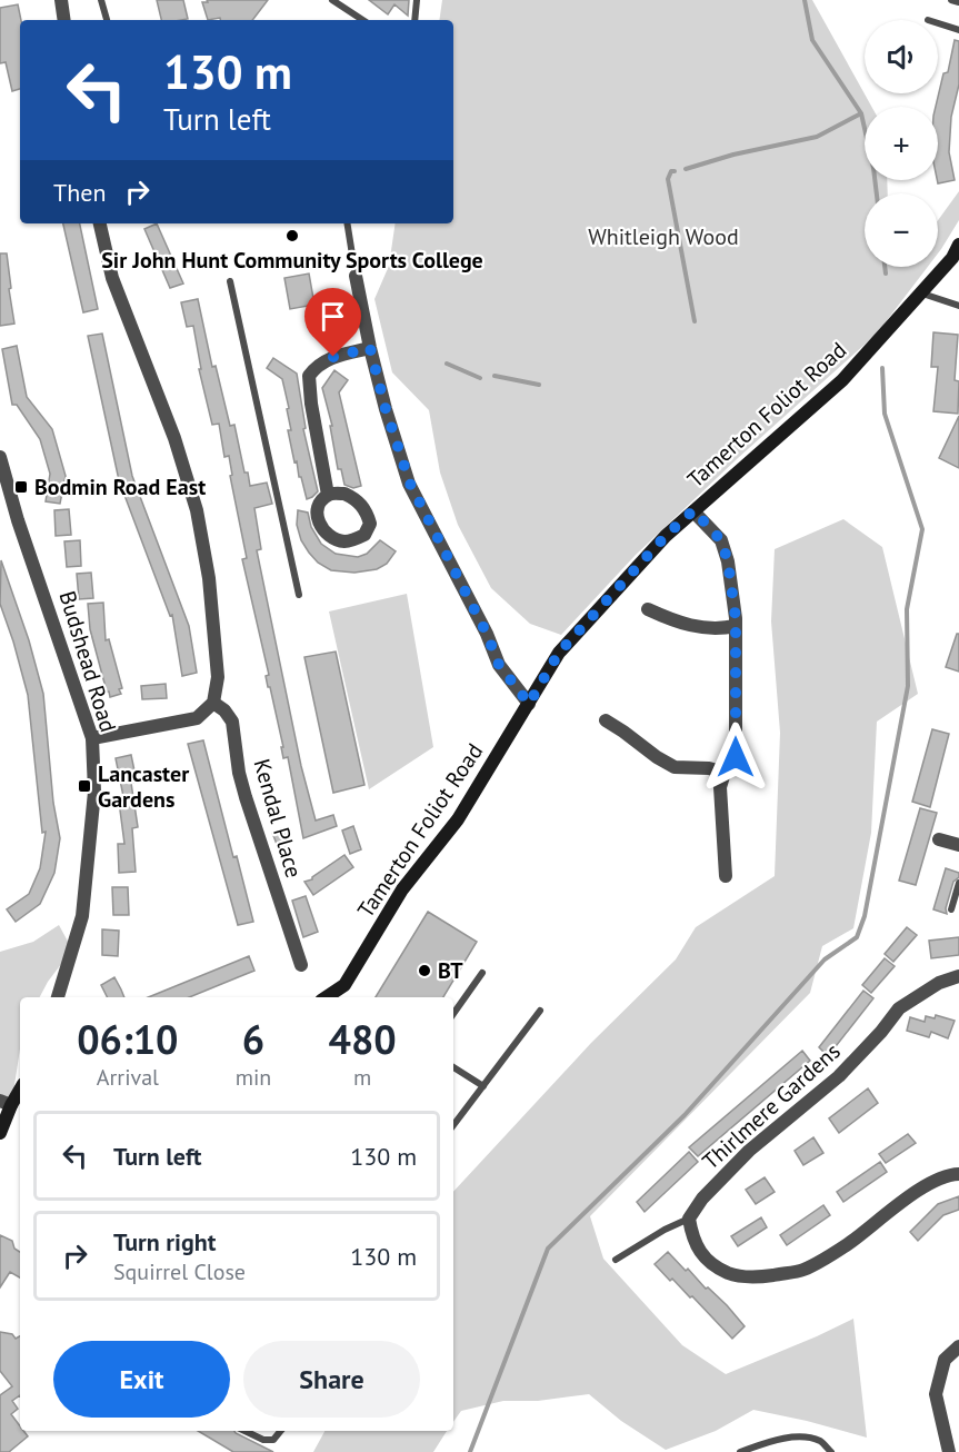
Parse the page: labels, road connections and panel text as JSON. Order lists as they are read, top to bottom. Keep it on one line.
{"streets":{"main road":["Tamerton Foliot Road"],"street":["Budshead Road","Kendal Place","Thirlmere Gardens"]},"parks":["Whitleigh Wood"],"places":{"other":["Sir John Hunt Community Sports College","BT"],"transit":["Bodmin Road East","Lancaster Gardens"]},"page":{"map_buttons":["+","−"],"turn":["130 m","Turn left"],"then":"Then","eta":["06:10","Arrival","6","min","480","m"],"list":[{"name":"Turn left","value":"130 m"},{"name":"Turn right","note":"Squirrel Close","value":"130 m"}],"buttons":["Exit","Share"]}}
